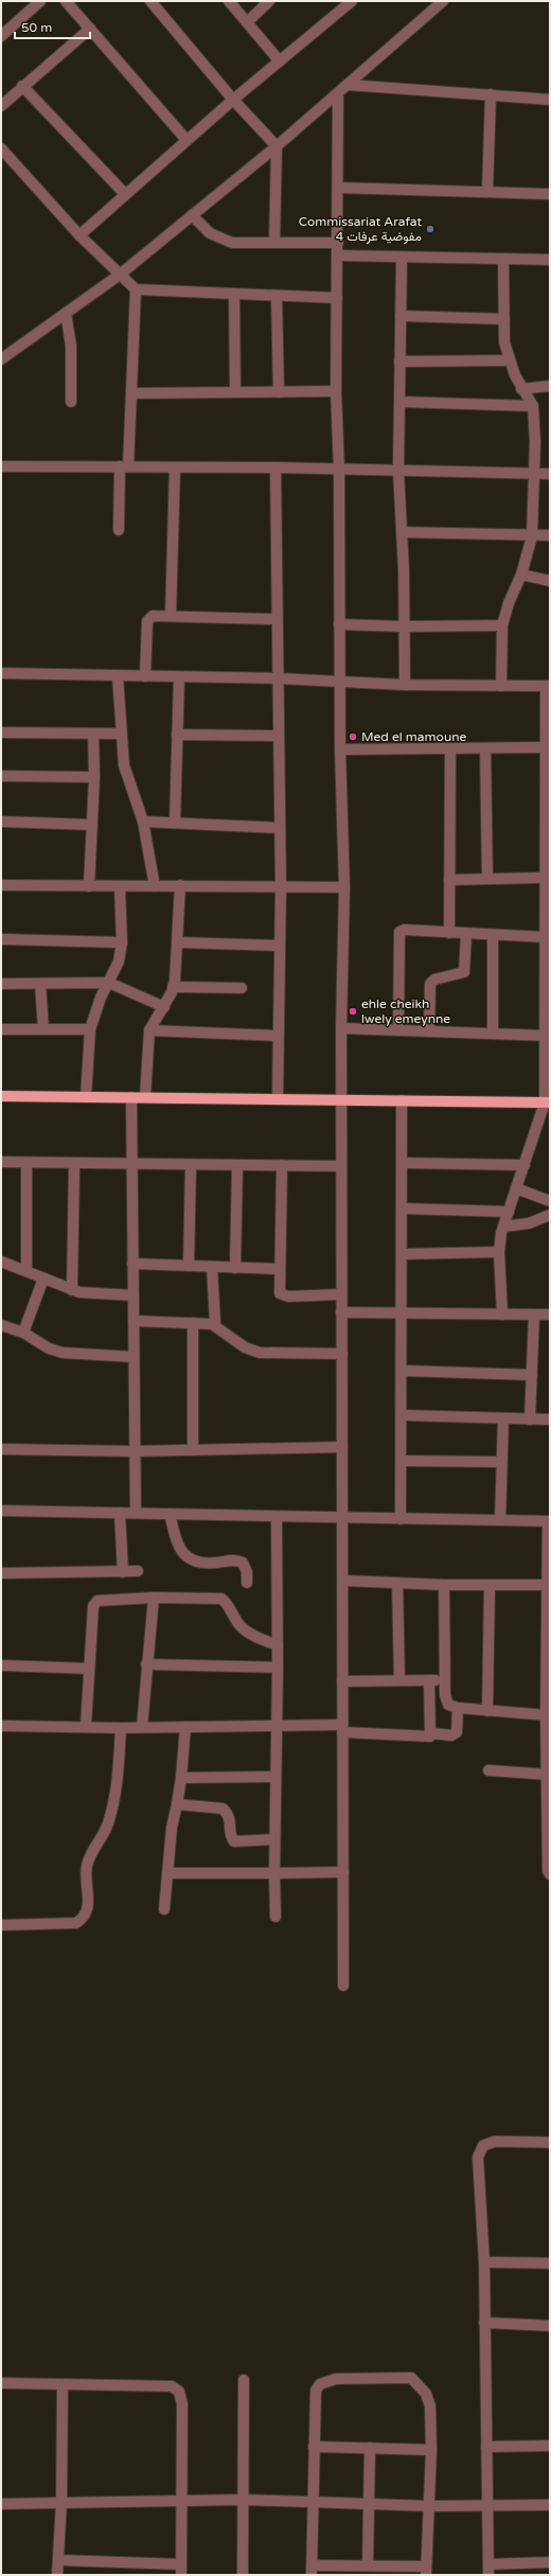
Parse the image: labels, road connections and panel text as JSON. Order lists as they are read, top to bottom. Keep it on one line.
{"places":["Commissariat Arafat 4 مفوضية عرفات","Med el mamoune","ehle cheikh lwely emeynne"],"scale_bar":"50 m"}
